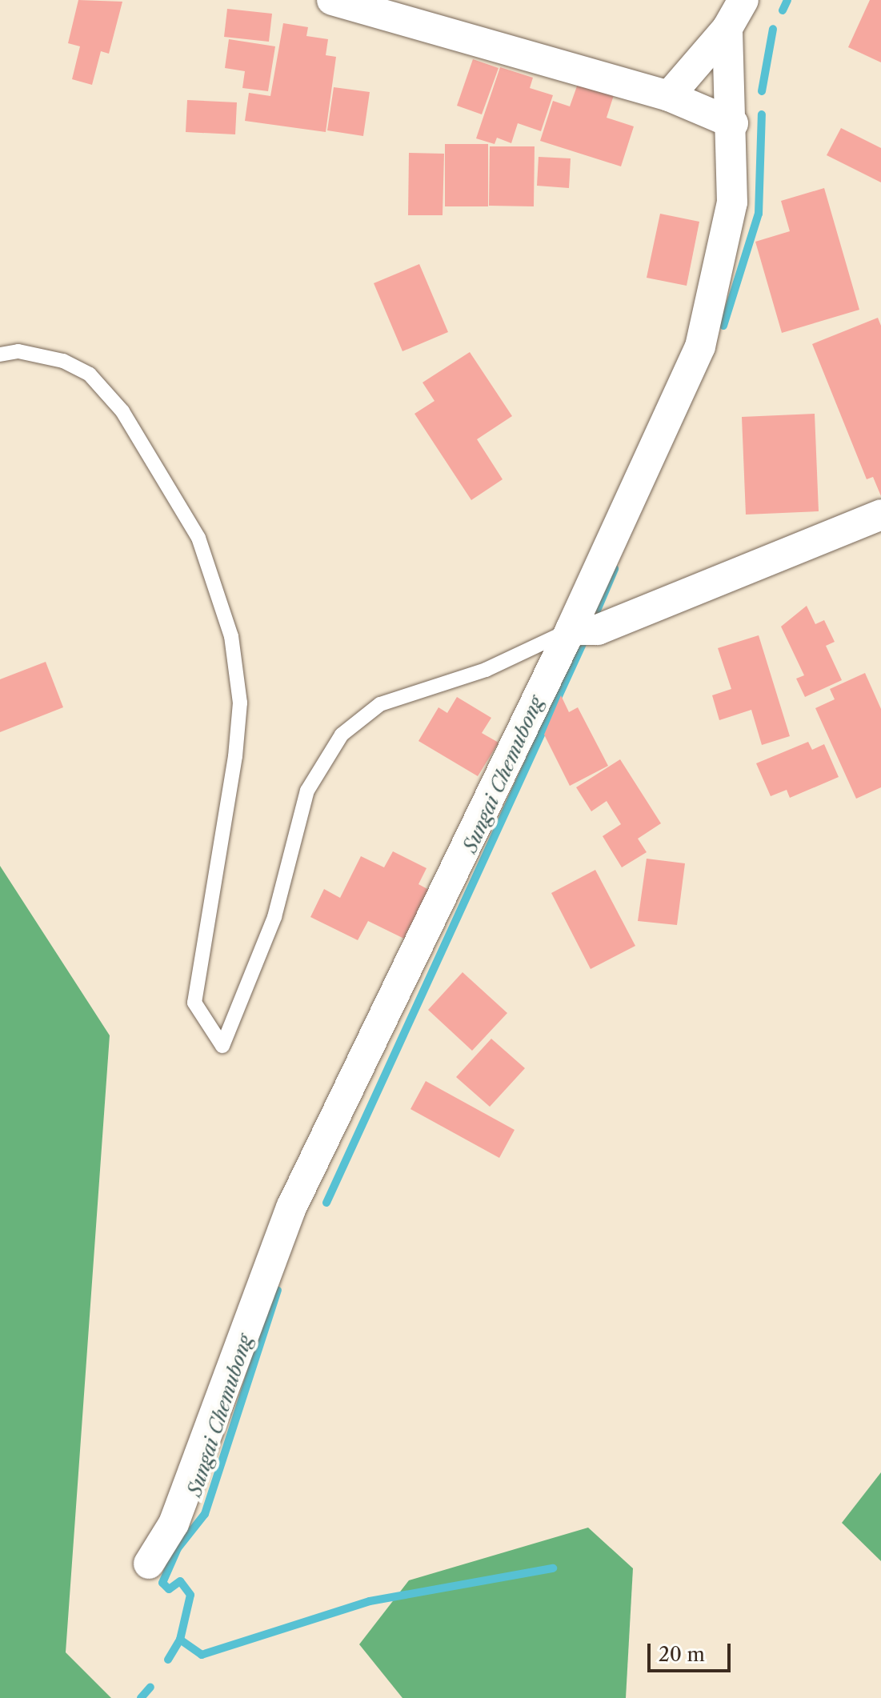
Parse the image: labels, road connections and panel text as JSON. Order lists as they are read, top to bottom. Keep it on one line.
{"water":["Sungai Chemubong"],"scale_bar":"20 m"}
